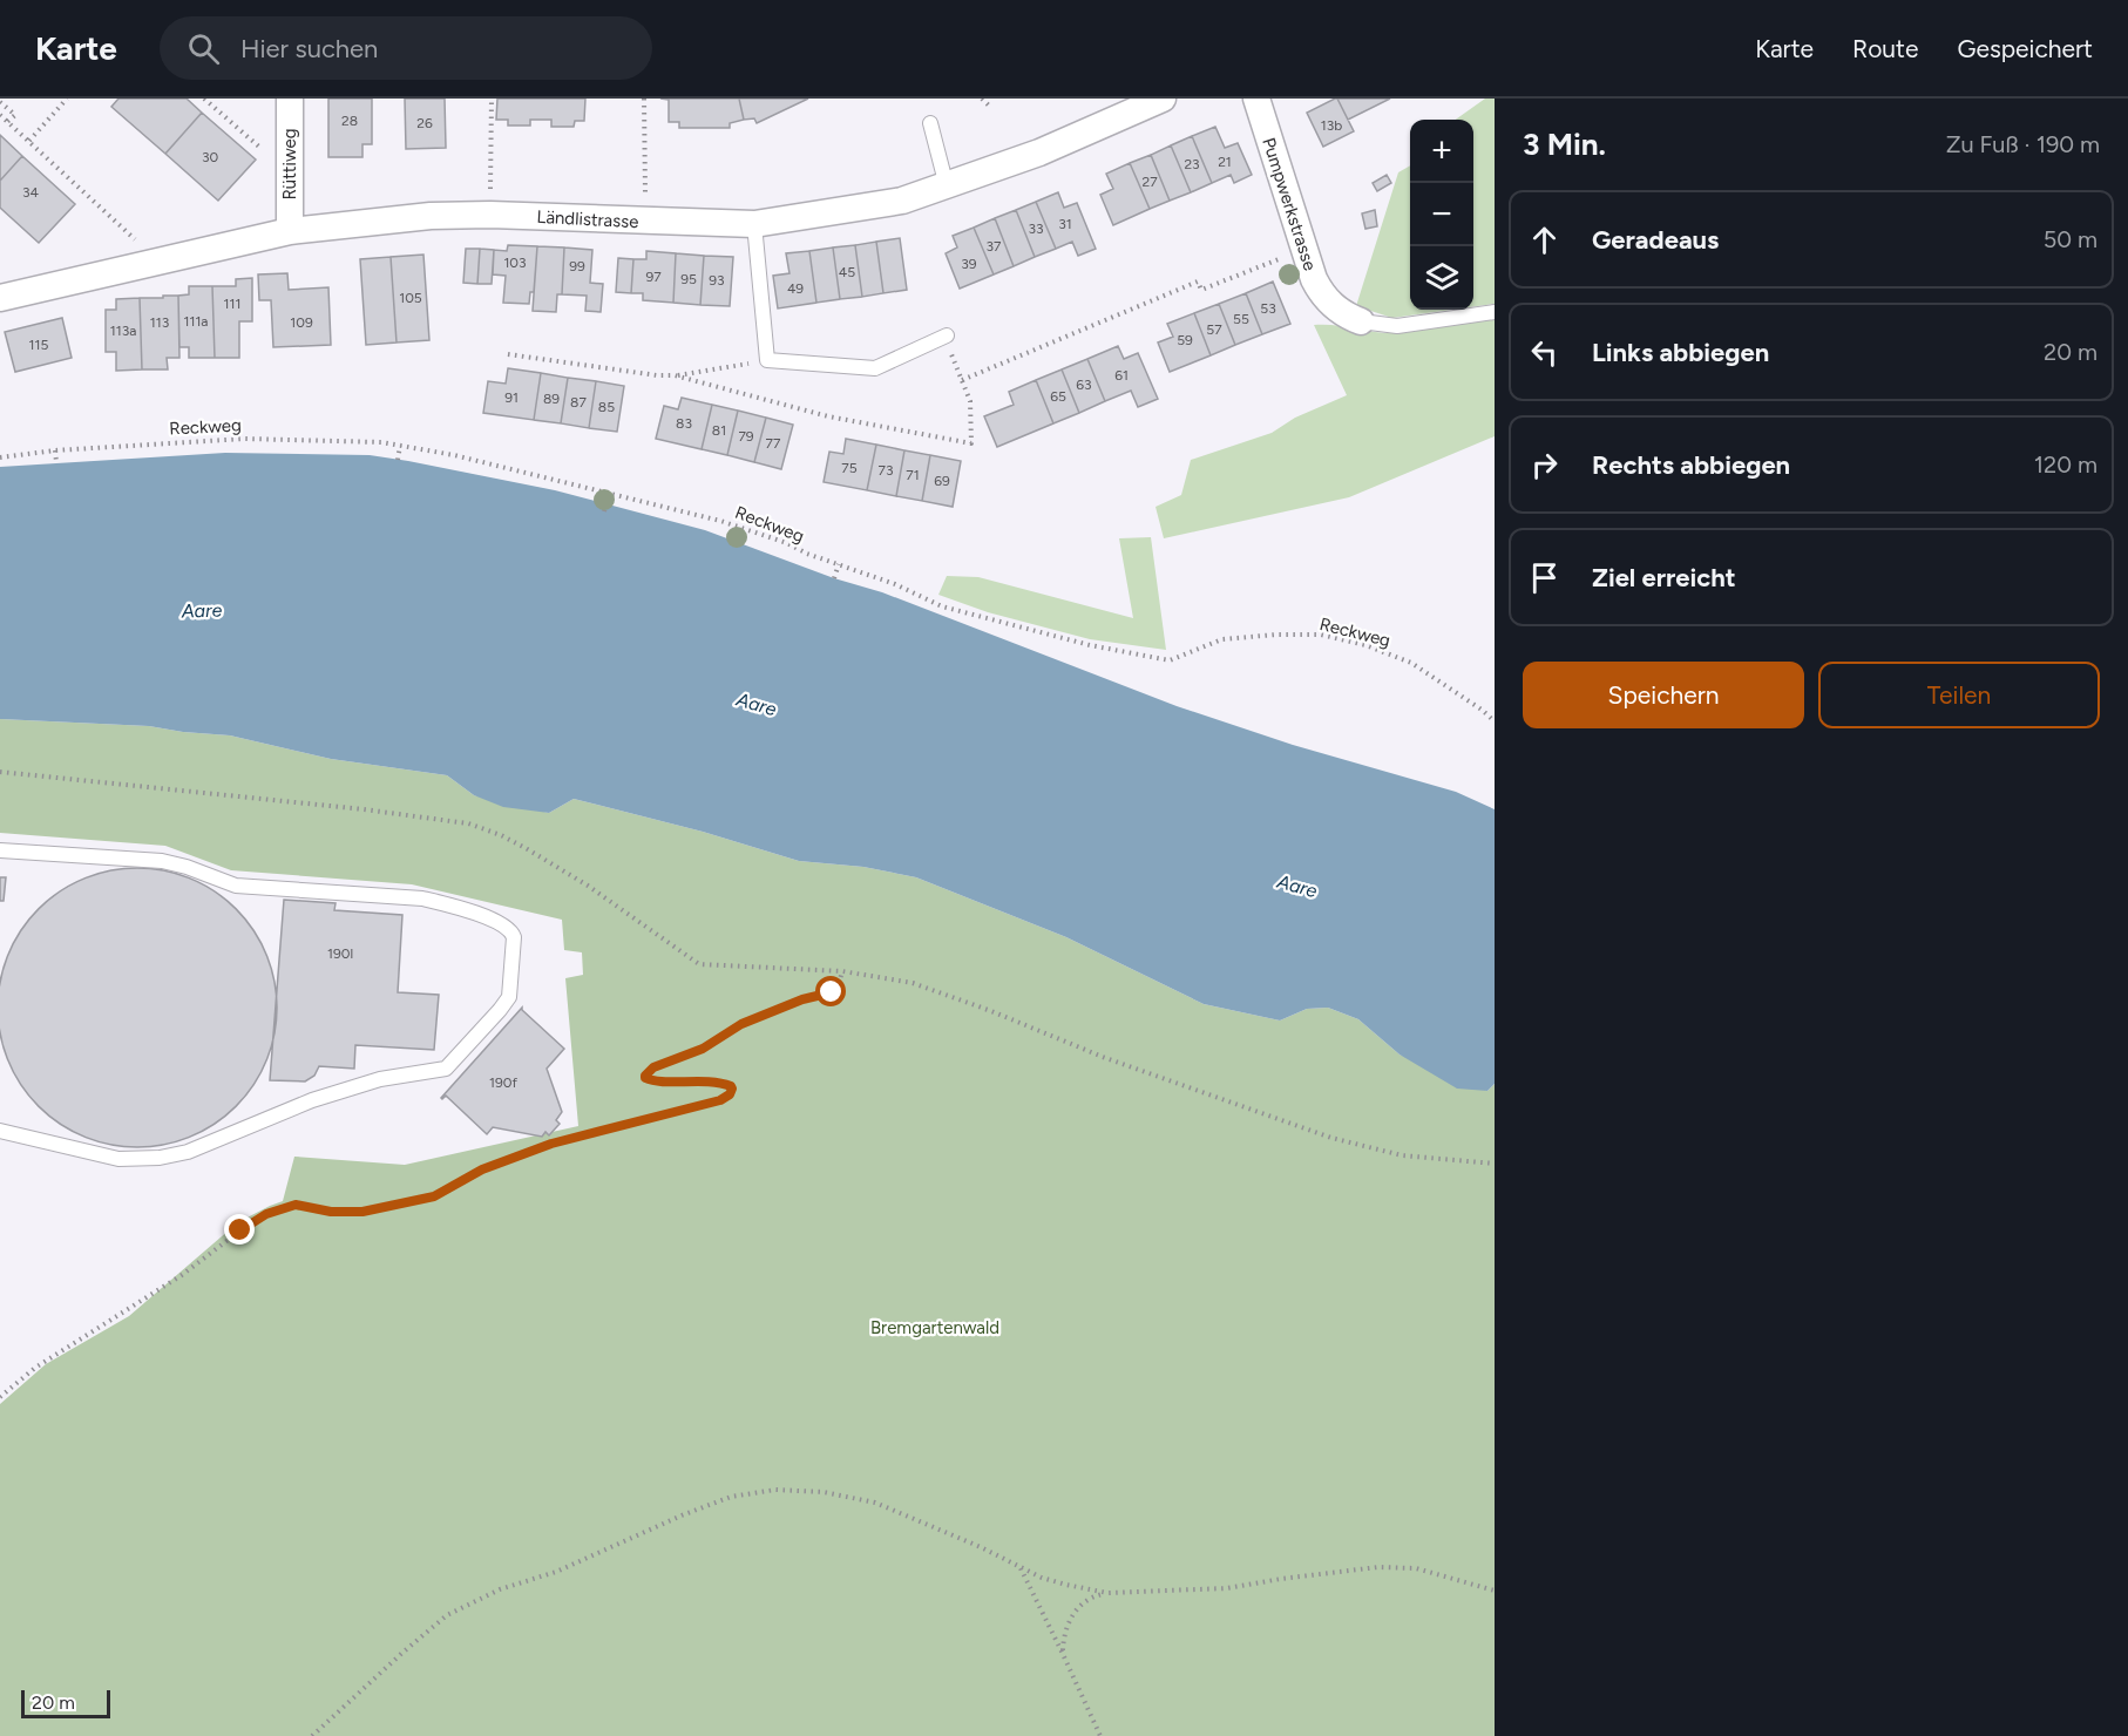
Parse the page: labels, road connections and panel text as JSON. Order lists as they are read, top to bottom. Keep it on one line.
{"streets":{"street":["Rüttiweg","Pumpwerkstrasse","Ländlistrasse"],"path":["Reckweg"]},"crossings":[["Rüttiweg","Ländlistrasse"]],"water":["Aare"],"parks":["Bremgartenwald"],"house_numbers":["28","26","13b","30","21","23","27","34","31","33","37","103","39","99","45","97","95","93","49","105","111","53","55","111a","113","109","57","113a","59","115","61","63","65","91","89","87","85","83","81","79","77","75","73","71","69","190l","190f"],"scale_bar":"20 m","page":{"header":"Karte","search":"Hier suchen","nav":["Karte","Route","Gespeichert"],"heading":["3 Min.","Zu Fuß · 190 m"],"map_buttons":["+","−"],"list":[["Geradeaus","50 m"],["Links abbiegen","20 m"],["Rechts abbiegen","120 m"],"Ziel erreicht"],"buttons":["Speichern","Teilen"],"scale":"20 m"}}
